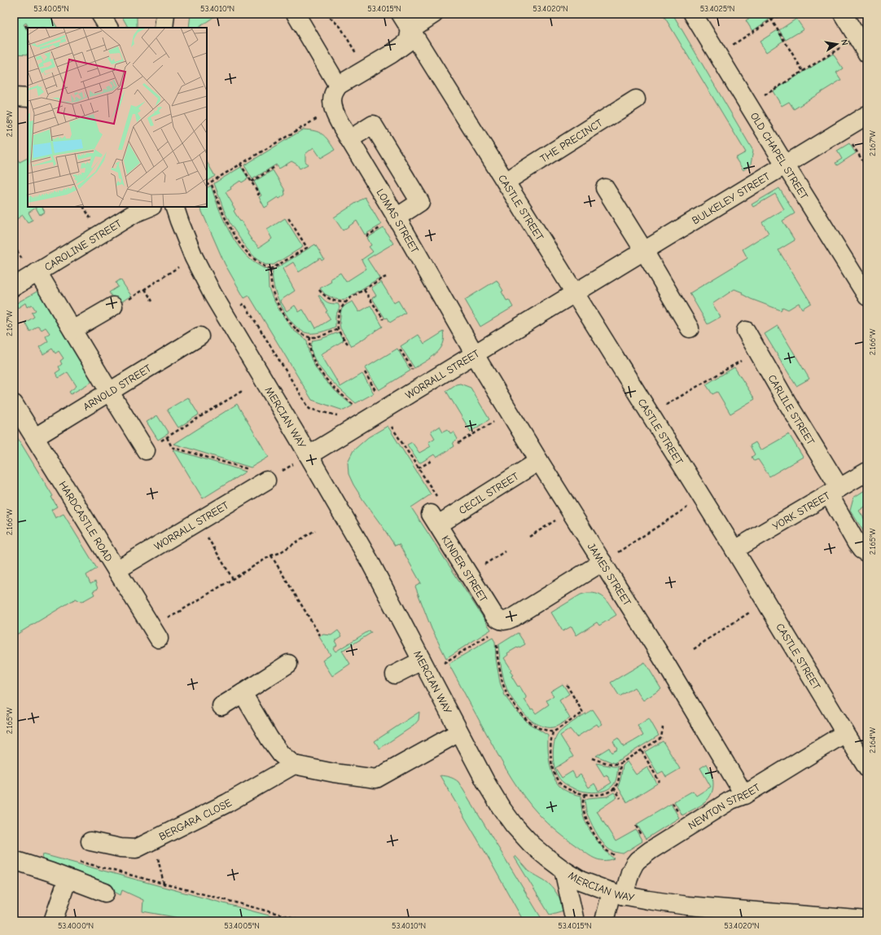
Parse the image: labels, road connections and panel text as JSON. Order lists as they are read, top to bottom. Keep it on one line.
{"streets":{"street":["THE PRECINCT","OLD CHAPEL STREET","BULKELEY STREET","CASTLE STREET","LOMAS STREET","CAROLINE STREET","WORRALL STREET","ARNOLD STREET","CARLILE STREET","MERCIAN WAY","CECIL STREET","YORK STREET","HARDCASTLE ROAD","KINDER STREET","JAMES STREET","NEWTON STREET","BERGARA CLOSE"]},"crossings":[["THE PRECINCT","CASTLE STREET"],["OLD CHAPEL STREET","BULKELEY STREET"],["BULKELEY STREET","CASTLE STREET"],["BULKELEY STREET","WORRALL STREET"],["CASTLE STREET","WORRALL STREET"],["CASTLE STREET","YORK STREET"],["CASTLE STREET","NEWTON STREET"],["LOMAS STREET","WORRALL STREET"],["LOMAS STREET","JAMES STREET"],["WORRALL STREET","MERCIAN WAY"],["WORRALL STREET","HARDCASTLE ROAD"],["WORRALL STREET","JAMES STREET"],["ARNOLD STREET","HARDCASTLE ROAD"],["CARLILE STREET","YORK STREET"],["MERCIAN WAY","NEWTON STREET"],["CECIL STREET","KINDER STREET"],["CECIL STREET","JAMES STREET"],["JAMES STREET","NEWTON STREET"]],"north":"right","coordinates":["53.4005°N","53.4010°N","53.4015°N","53.4020°N","53.4025°N","2.168°W","2.167°W","2.166°W","2.165°W","2.164°W","53.4000°N"]}
